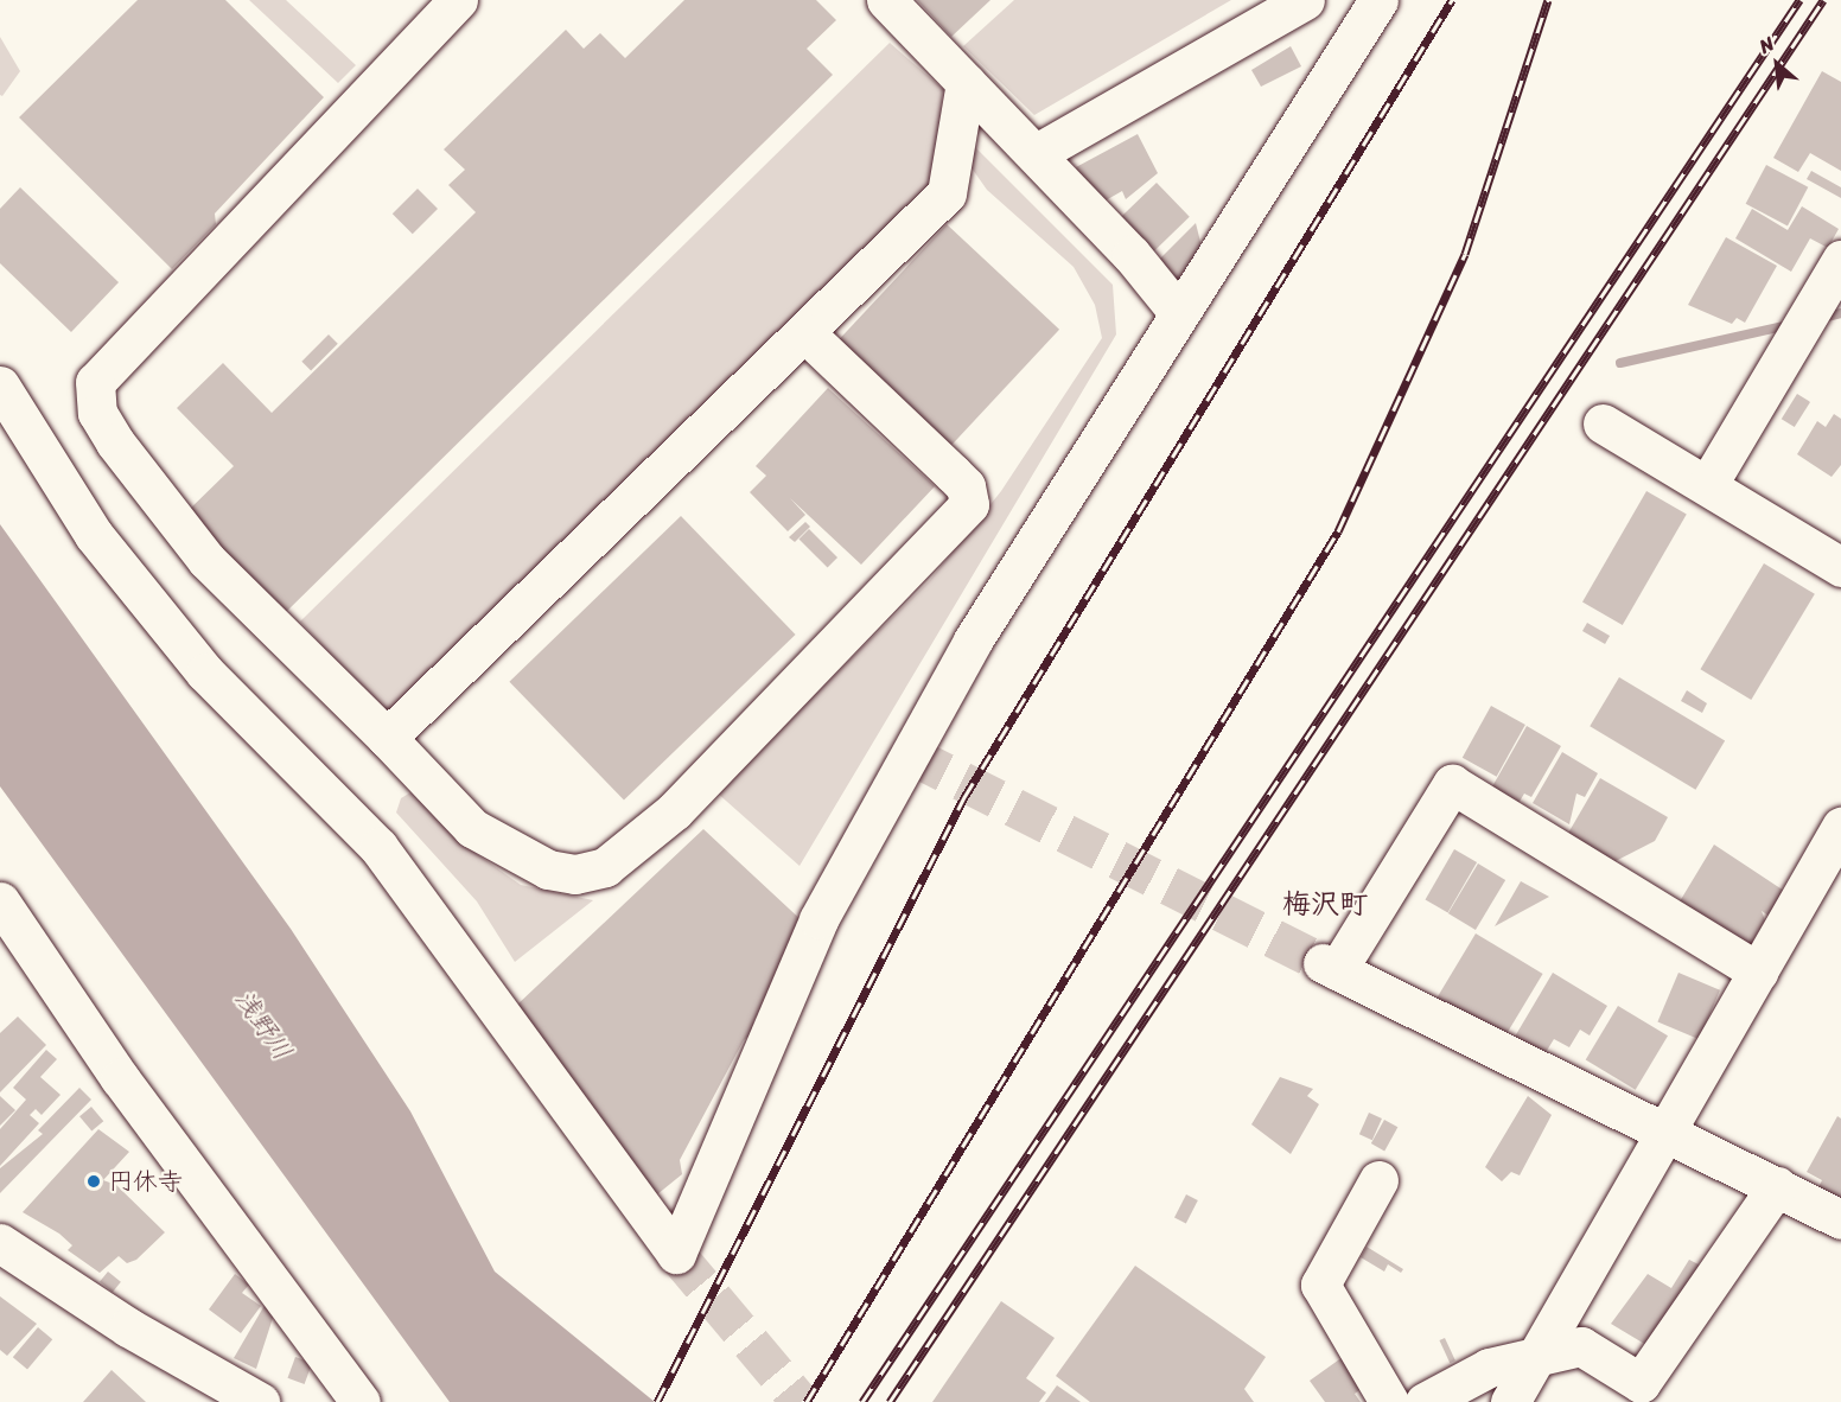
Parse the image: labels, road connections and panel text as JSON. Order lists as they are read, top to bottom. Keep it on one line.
{"districts":["梅沢町"],"water":["浅野川"],"places":["円休寺"],"north":"top left"}
